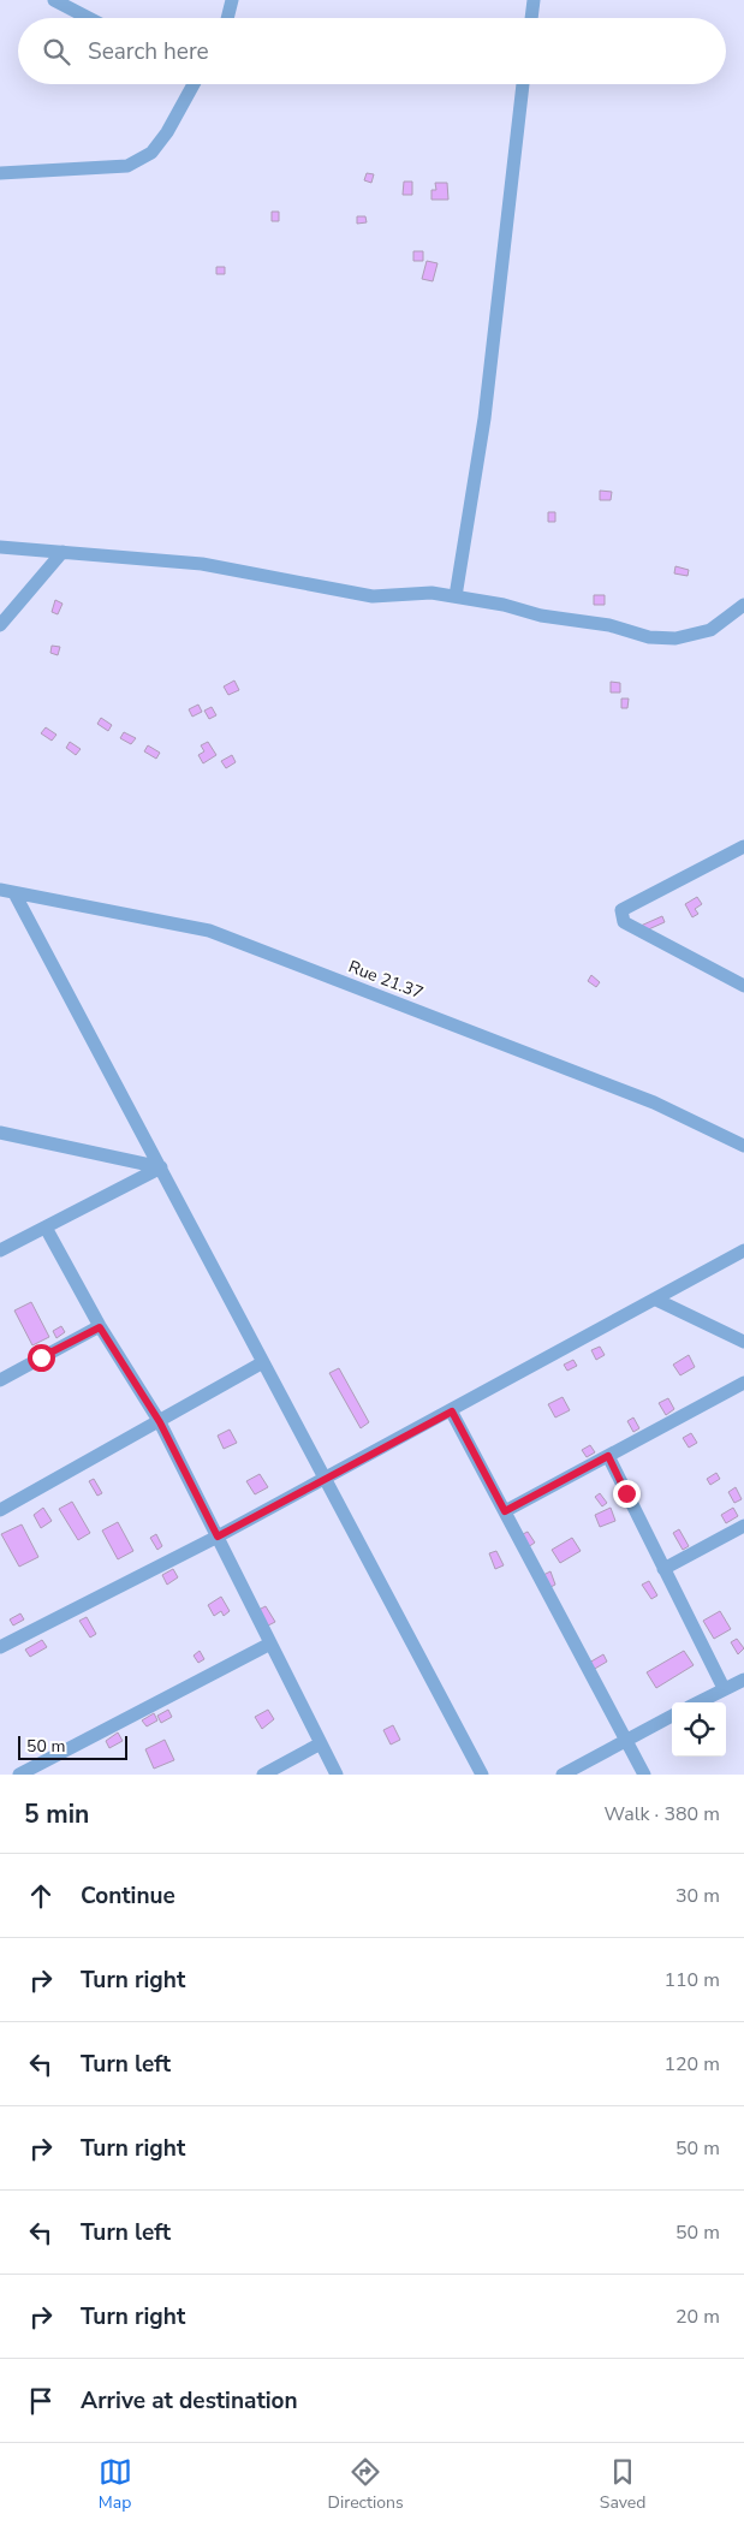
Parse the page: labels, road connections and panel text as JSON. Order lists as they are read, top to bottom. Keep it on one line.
{"streets":{"street":["Rue 21.37"]},"scale_bar":"50 m","page":{"search":"Search here","scale":"50 m","heading":["5 min","Walk · 380 m"],"list":[["Continue","30 m"],["Turn right","110 m"],["Turn left","120 m"],["Turn right","50 m"],["Turn left","50 m"],["Turn right","20 m"],"Arrive at destination"],"nav":["Map","Directions","Saved"]}}
